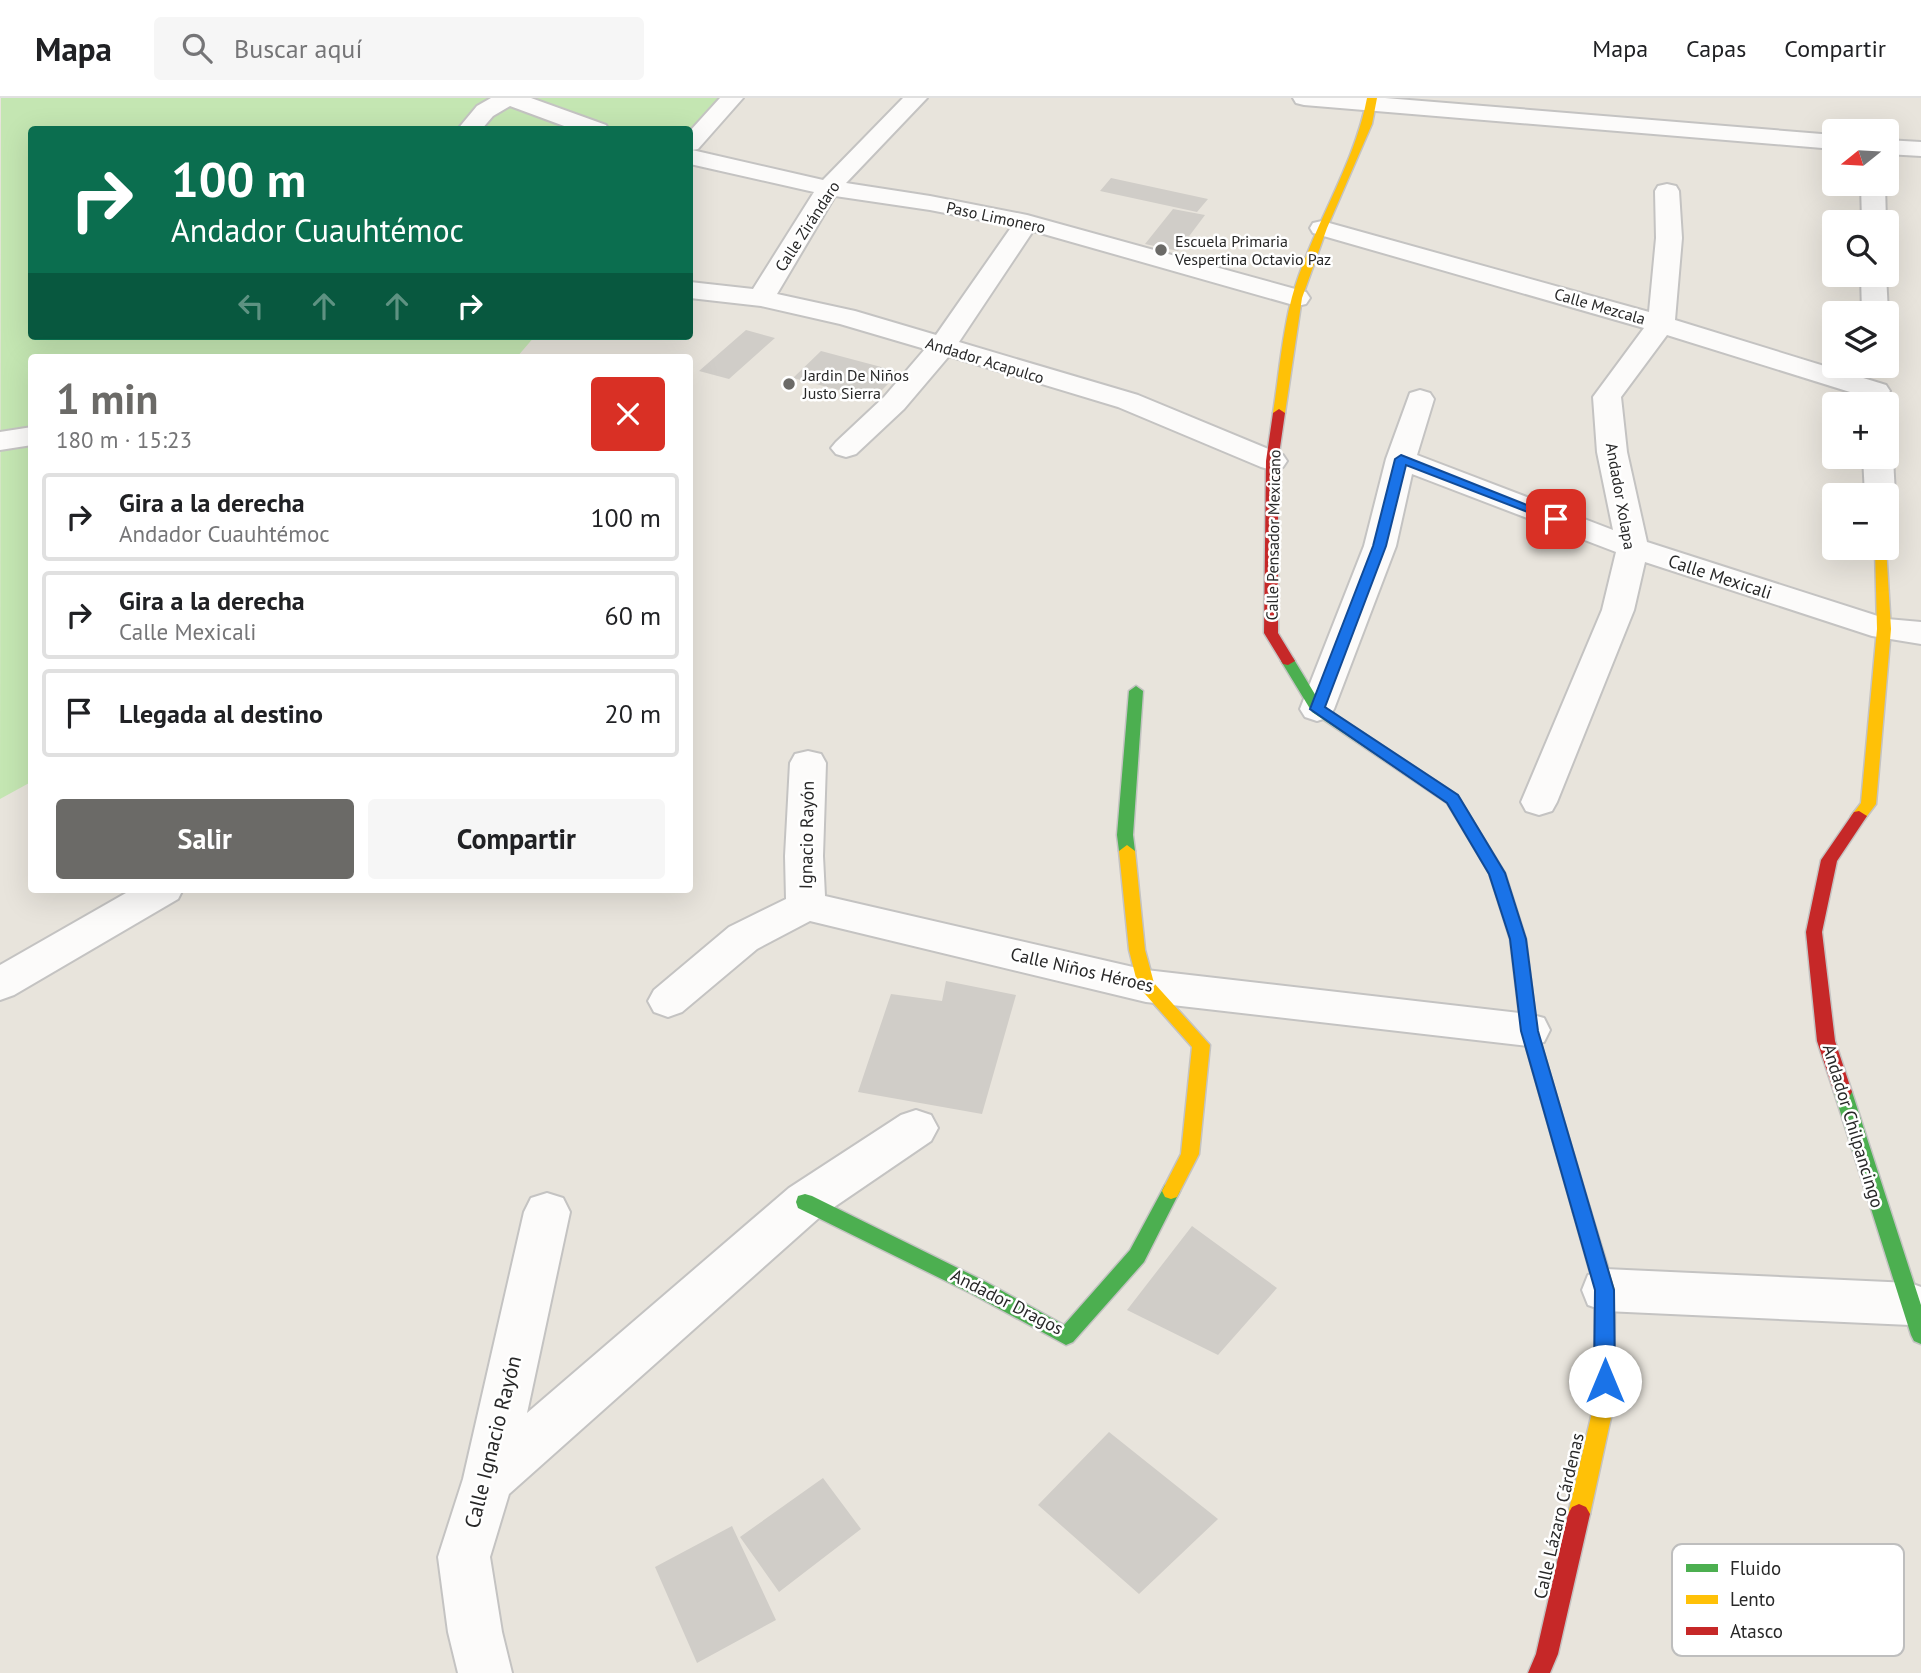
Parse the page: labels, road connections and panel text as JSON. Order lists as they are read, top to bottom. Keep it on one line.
{"streets":{"street":["Paso Limonero","Calle Zirándaro","Calle Mezcala","Andador Acapulco","Andador Xolapa","Calle Pensador Mexicano","Calle Mexicali","Ignacio Rayón","Calle Niños Héroes","Andador Chilpancingo","Andador Dragos","Calle Ignacio Rayón","Calle Lázaro Cárdenas"]},"crossings":[["Paso Limonero","Calle Zirándaro"],["Paso Limonero","Calle Pensador Mexicano"],["Calle Zirándaro","Andador Acapulco"],["Calle Mezcala","Andador Xolapa"],["Calle Mezcala","Calle Pensador Mexicano"],["Andador Acapulco","Calle Pensador Mexicano"],["Andador Xolapa","Calle Mexicali"],["Calle Pensador Mexicano","Calle Lázaro Cárdenas"],["Calle Mexicali","Andador Chilpancingo"],["Ignacio Rayón","Calle Niños Héroes"],["Calle Niños Héroes","Andador Dragos"],["Calle Niños Héroes","Calle Lázaro Cárdenas"]],"places":["Escuela Primaria Vespertina Octavio Paz","Jardin De Niños Justo Sierra"],"legend":["Fluido","Lento","Atasco"],"north":"left","page":{"header":"Mapa","search":"Buscar aquí","nav":["Mapa","Capas","Compartir"],"map_buttons":["+","−"],"turn":["100 m","Andador Cuauhtémoc"],"heading":["1 min","180 m · 15:23"],"list":[{"name":"Gira a la derecha","note":"Andador Cuauhtémoc","value":"100 m"},{"name":"Gira a la derecha","note":"Calle Mexicali","value":"60 m"},{"name":"Llegada al destino","value":"20 m"}],"buttons":["Salir","Compartir"]}}
